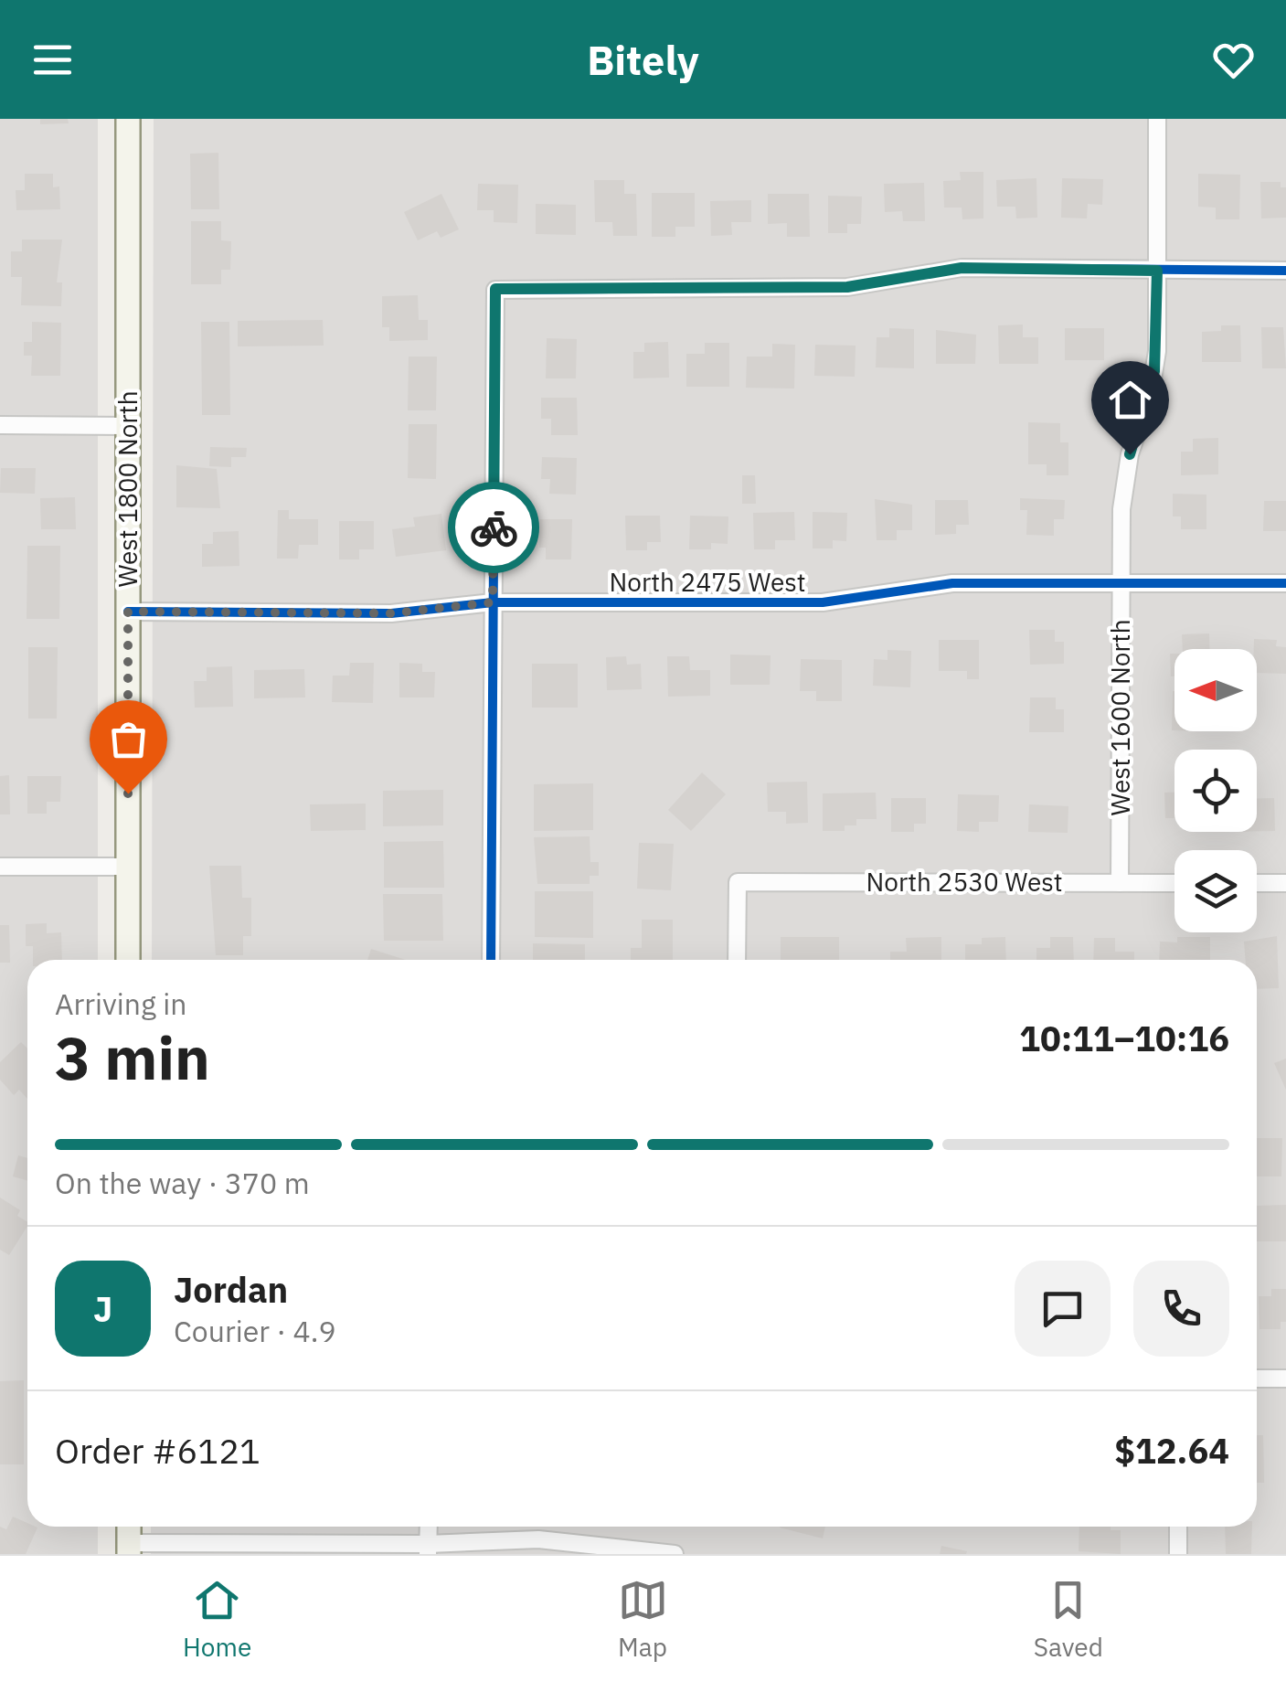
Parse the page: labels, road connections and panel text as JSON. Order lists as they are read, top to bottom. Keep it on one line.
{"streets":{"main road":["West 1800 North"],"street":["North 2475 West","West 1600 North","North 2530 West"]},"crossings":[["West 1800 North","North 2475 West"],["North 2475 West","West 1600 North"],["West 1600 North","North 2530 West"]],"north":"left","page":{"header":"Bitely","heading":["3 min","Arriving in","10:11–10:16"],"panel":["Jordan","Courier · 4.9","Order #6121","$12.64"],"bar":"On the way · 370 m","round":"J","tabs":["Home","Map","Saved"]}}
